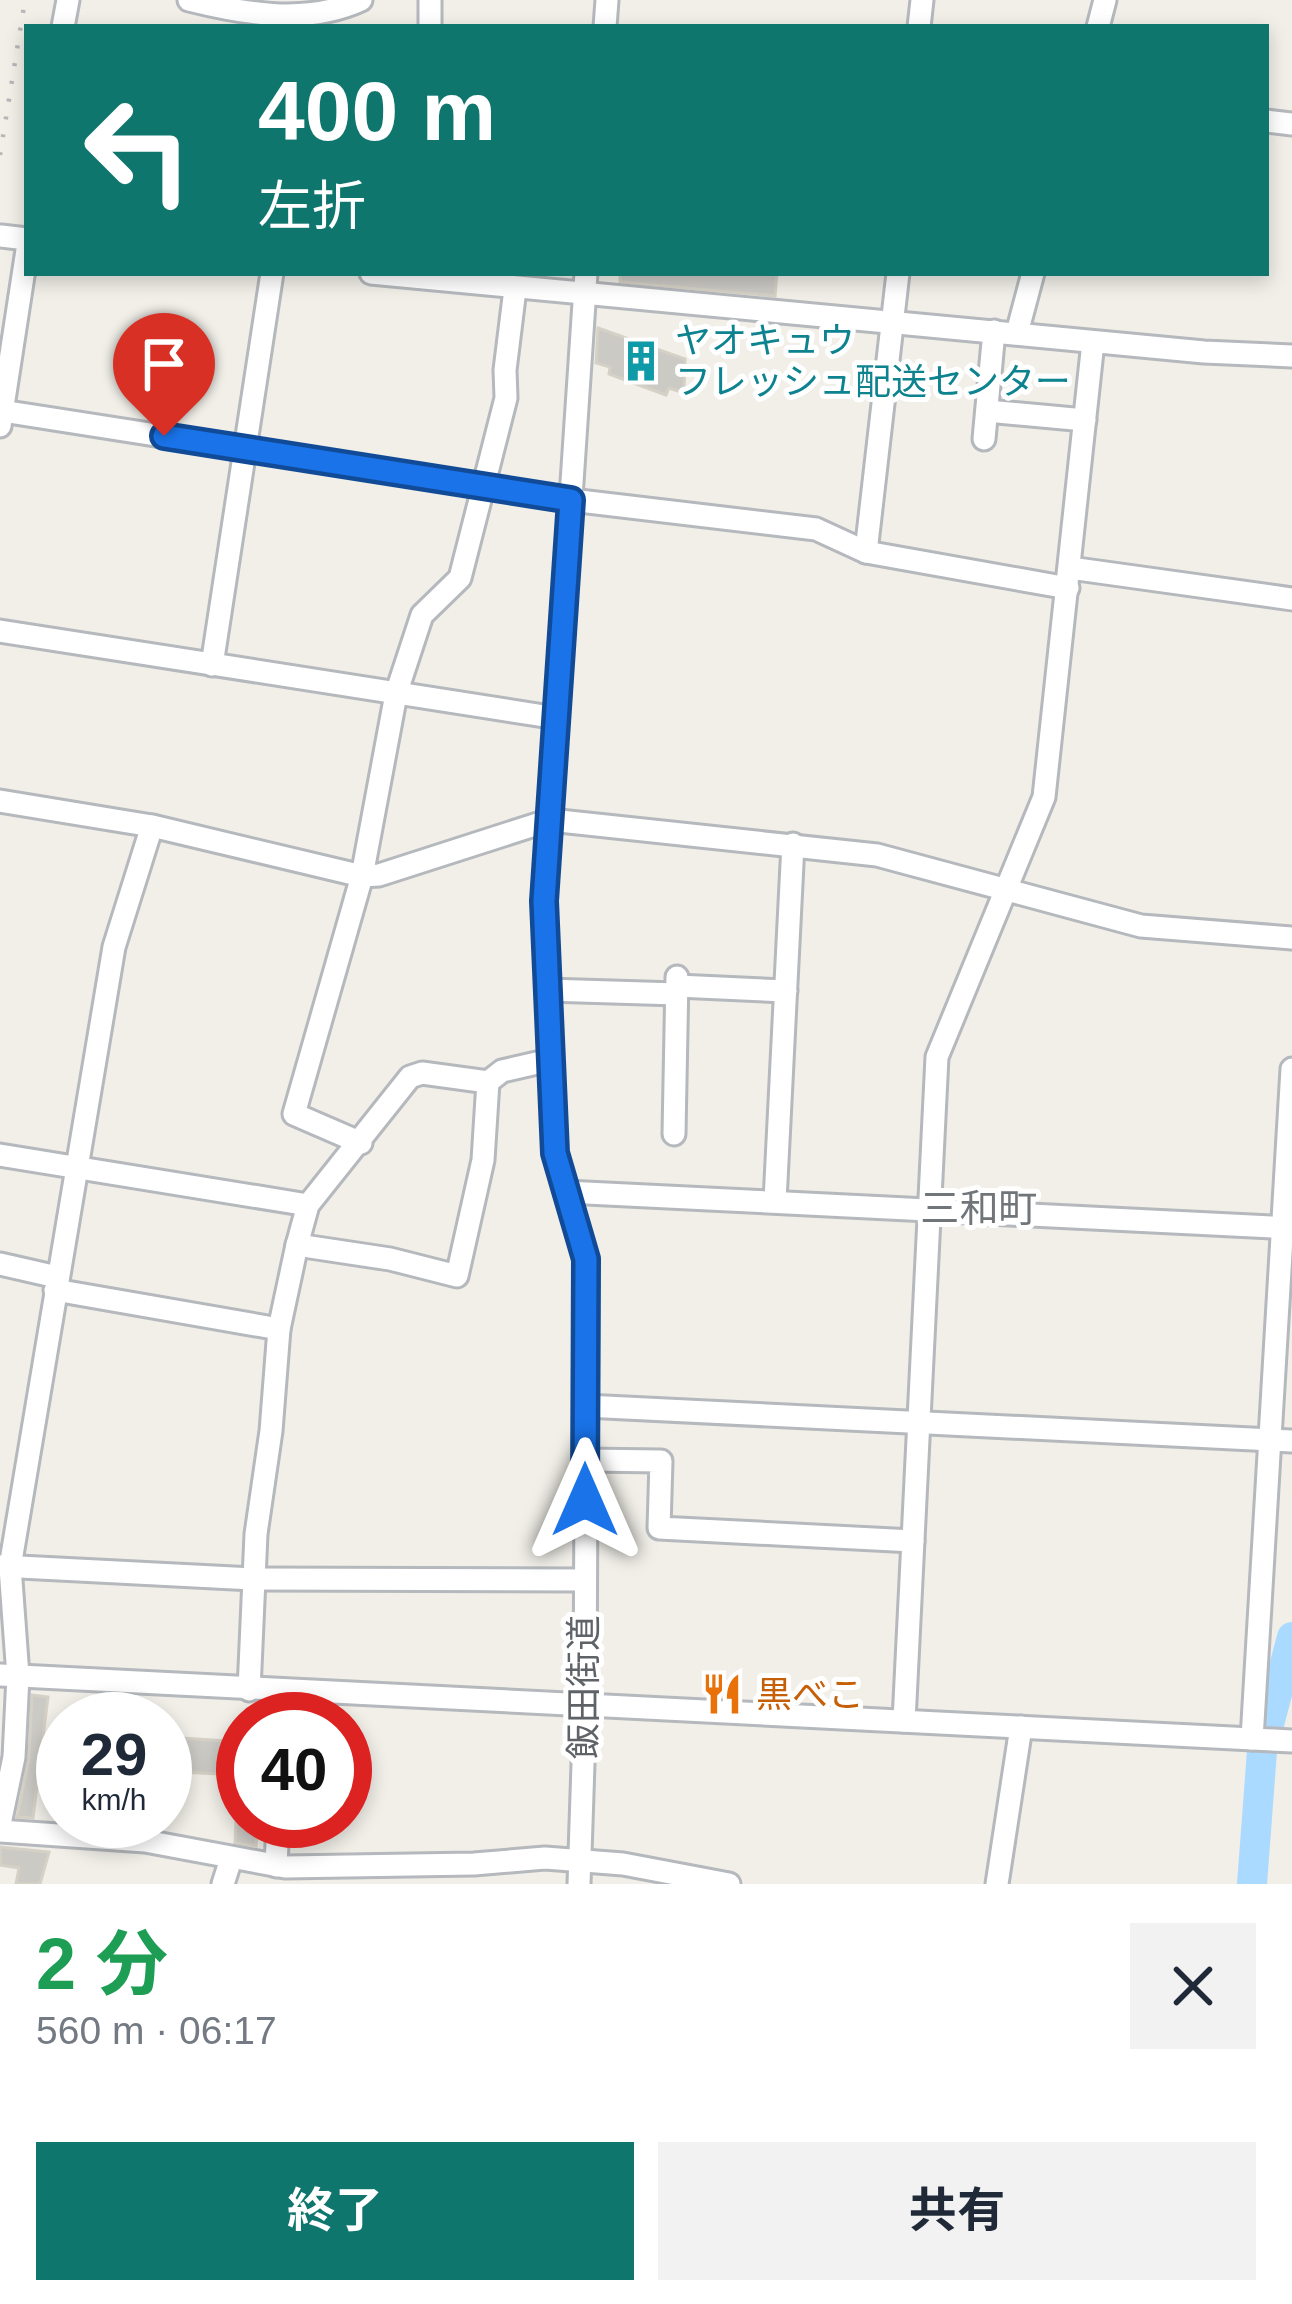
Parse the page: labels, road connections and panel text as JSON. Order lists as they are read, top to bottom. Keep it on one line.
{"streets":{"street":["飯田街道"]},"districts":["三和町"],"places":{"building":["ヤオキュウ フレッシュ配送センター"],"restaurant":["黒べこ"]},"page":{"turn":["400 m","左折"],"speed":"29 km/h","limit":"40","heading":["2 分","560 m · 06:17"],"buttons":["終了","共有"]}}
